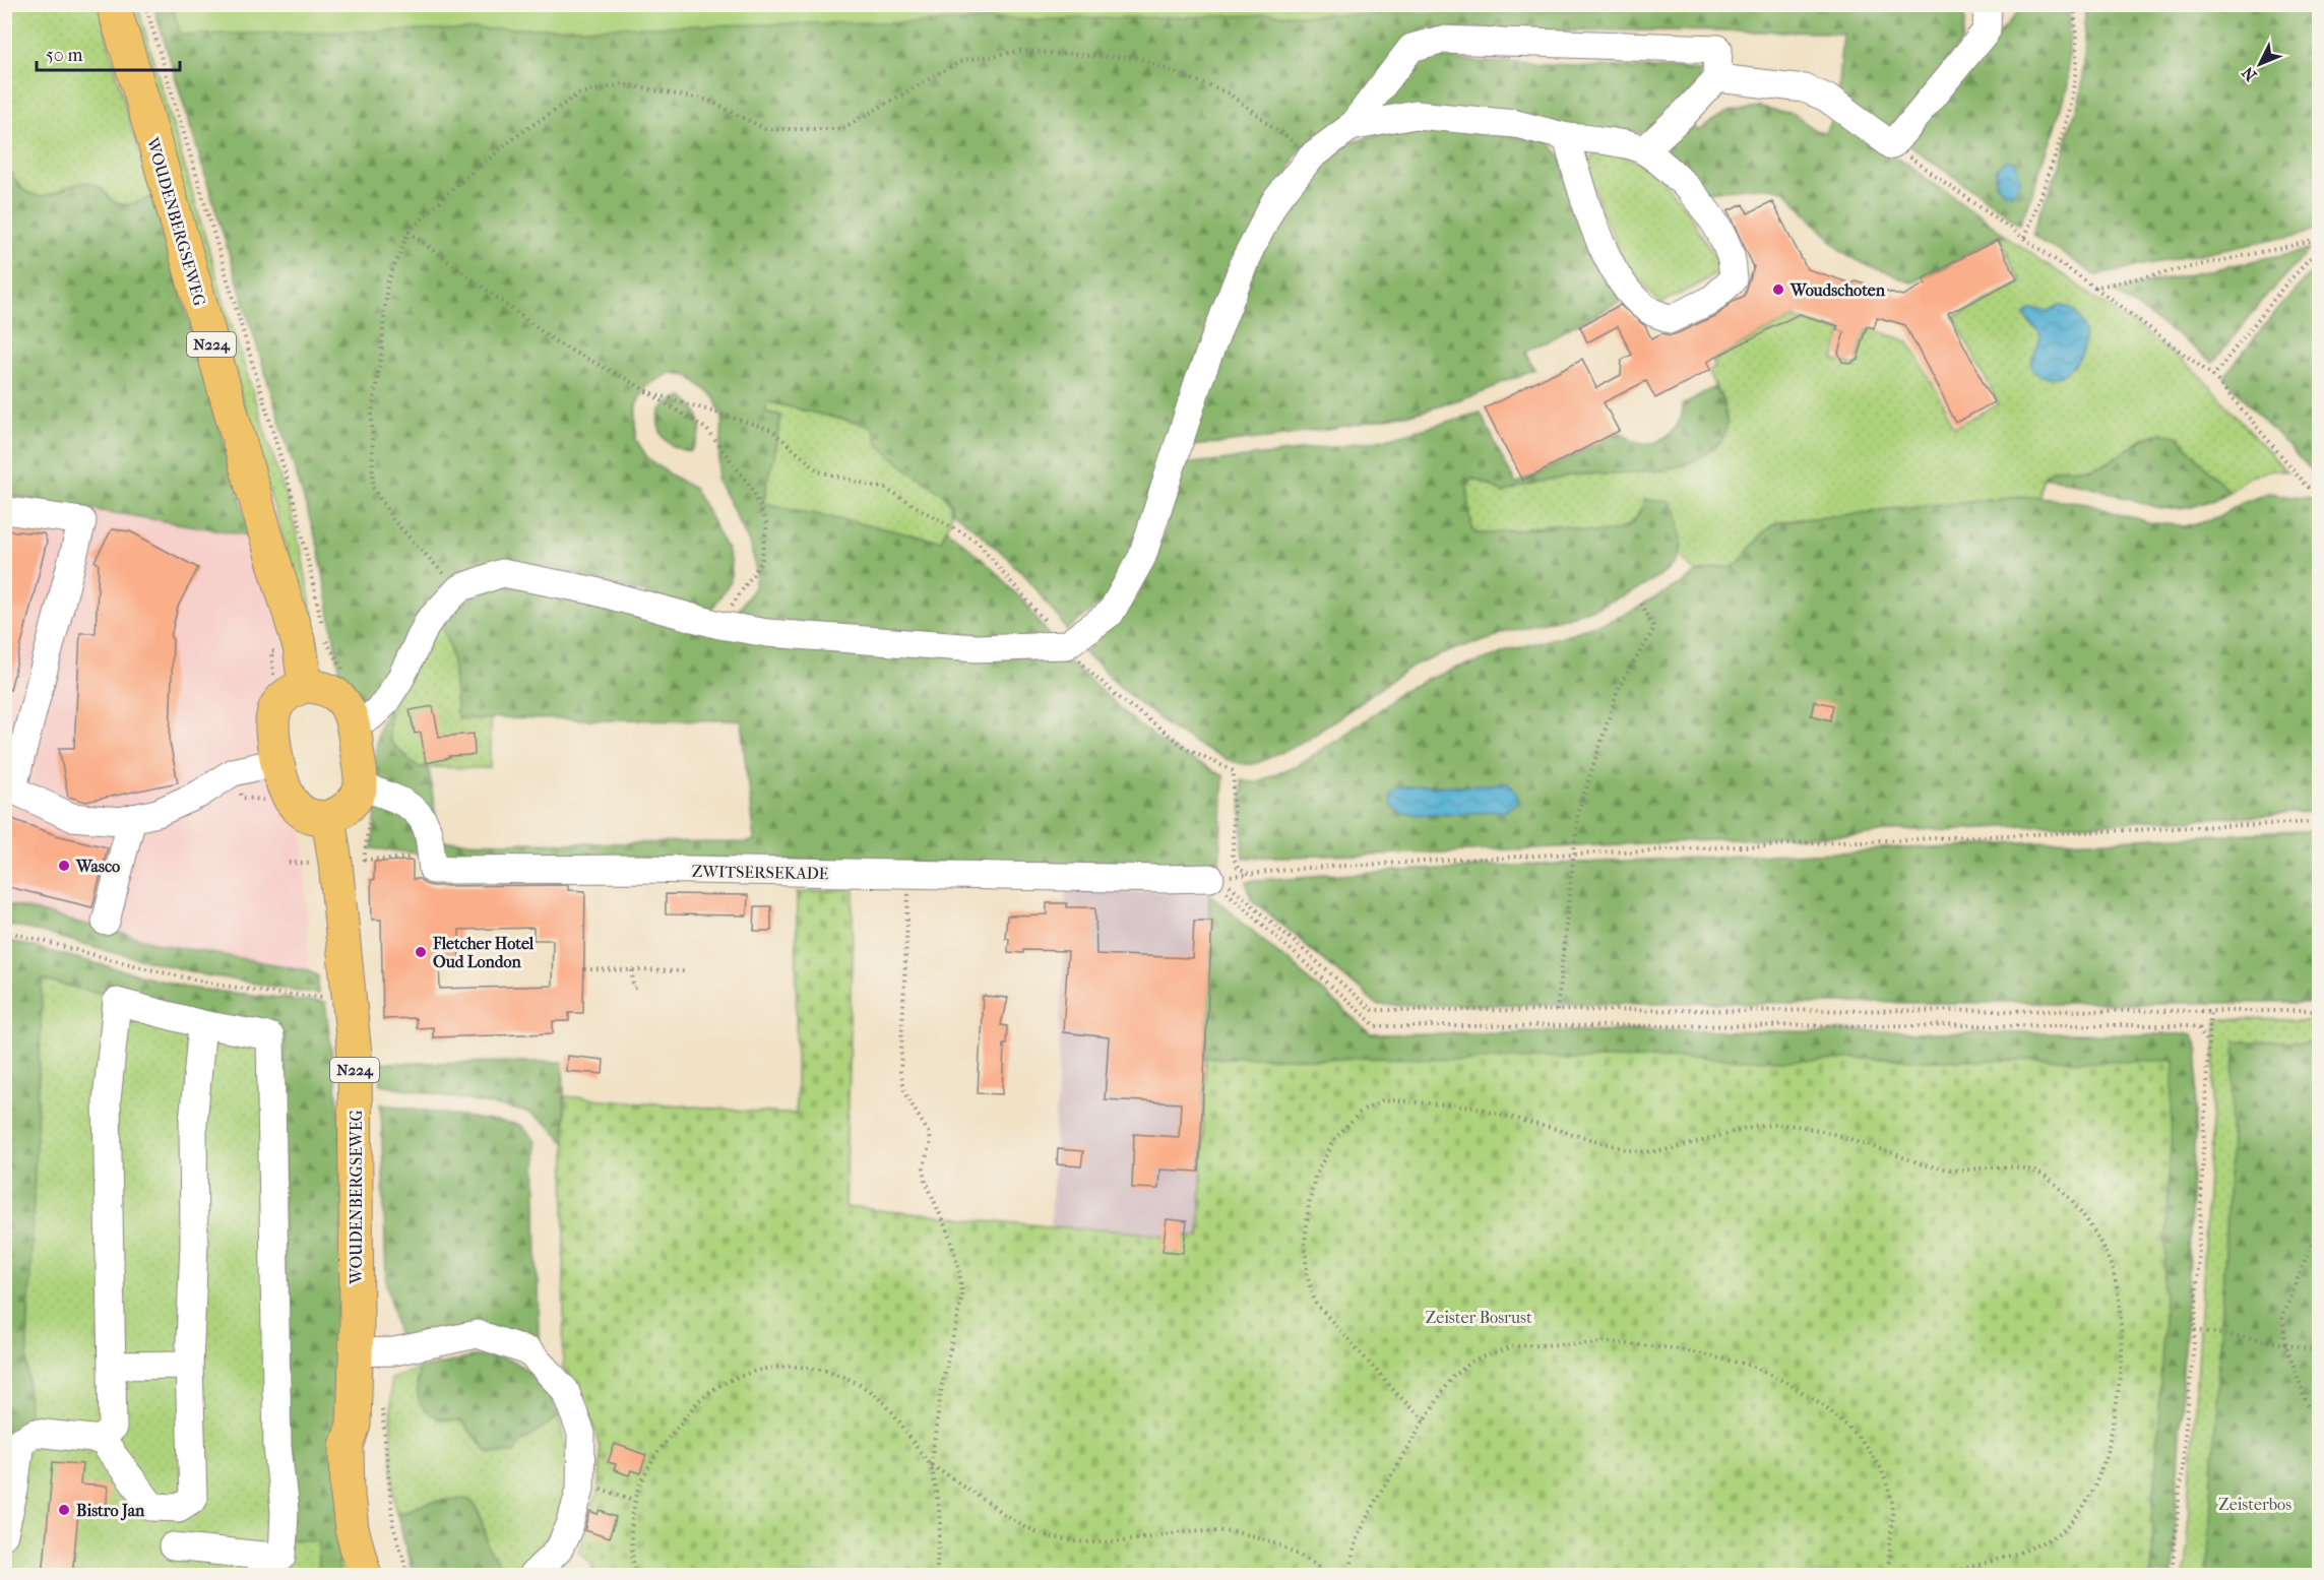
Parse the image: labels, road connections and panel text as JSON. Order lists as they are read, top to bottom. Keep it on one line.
{"streets":{"main road":["WOUDENBERGSEWEG","N224"],"street":["ZWITSERSEKADE"]},"crossings":[["WOUDENBERGSEWEG","N224"]],"parks":["Zeister Bosrust","Zeisterbos"],"places":["Woudschoten","Wasco","Fletcher Hotel Oud London","Bistro Jan"],"scale_bar":"50 m","north":"bottom left"}
